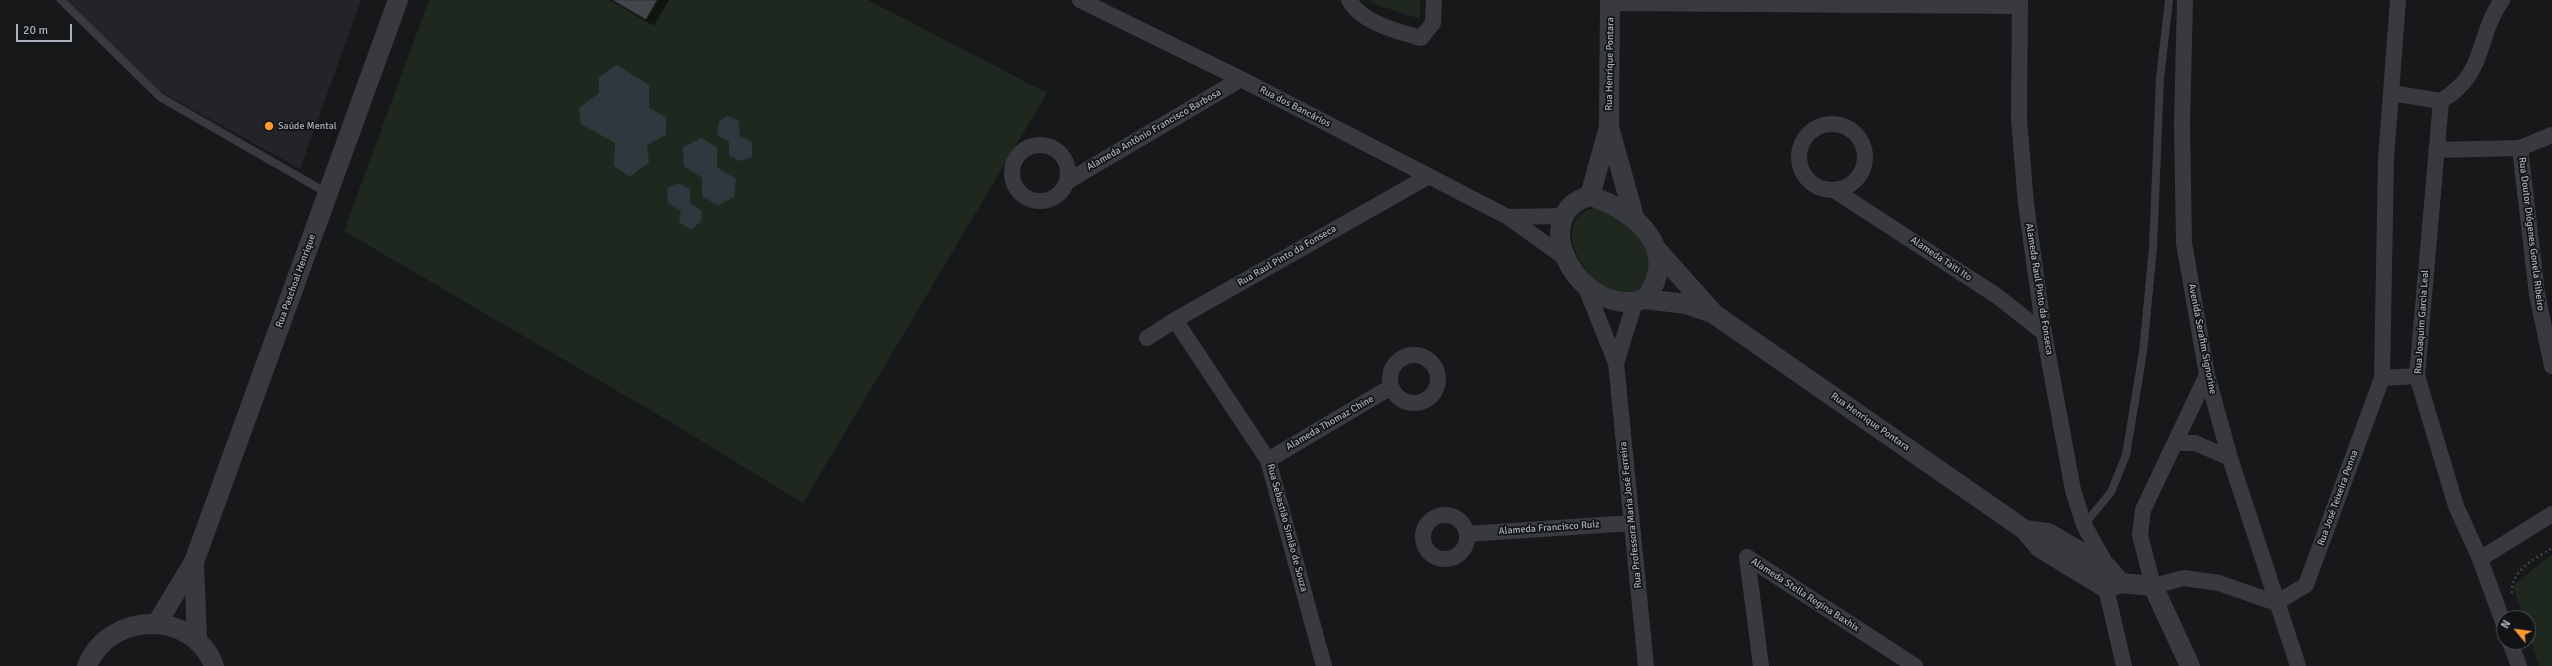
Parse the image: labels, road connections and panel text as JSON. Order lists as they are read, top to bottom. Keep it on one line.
{"streets":{"street":["Rua Henrique Pontara","Rua dos Bancários","Alameda Antônio Francisco Barbosa","Rua Doutor Diógenes Gonela Ribeiro","Rua Raul Pinto da Fonseca","Alameda Taiti Ito","Rua Paschoal Henrique","Alameda Raul Pinto da Fonseca","Rua Joaquim Garcia Leal","Avenida Serafim Signorine","Alameda Thomaz Chine","Rua José Teixeira Penna","Rua Professora Maria José Ferreira","Rua Sebastião Simião de Souza","Alameda Francisco Ruiz","Alameda Stella Regina Baxhix"]},"crossings":[["Rua Henrique Pontara","Rua dos Bancários"],["Rua Henrique Pontara","Alameda Raul Pinto da Fonseca"],["Rua Henrique Pontara","Rua Professora Maria José Ferreira"],["Rua dos Bancários","Alameda Antônio Francisco Barbosa"],["Rua dos Bancários","Rua Raul Pinto da Fonseca"],["Rua dos Bancários","Rua Professora Maria José Ferreira"],["Rua Raul Pinto da Fonseca","Rua Sebastião Simião de Souza"],["Alameda Taiti Ito","Alameda Raul Pinto da Fonseca"],["Avenida Serafim Signorine","Rua José Teixeira Penna"],["Alameda Thomaz Chine","Rua Sebastião Simião de Souza"],["Rua Professora Maria José Ferreira","Alameda Francisco Ruiz"]],"places":["Saúde Mental"],"scale_bar":"20 m","north":"top left"}
